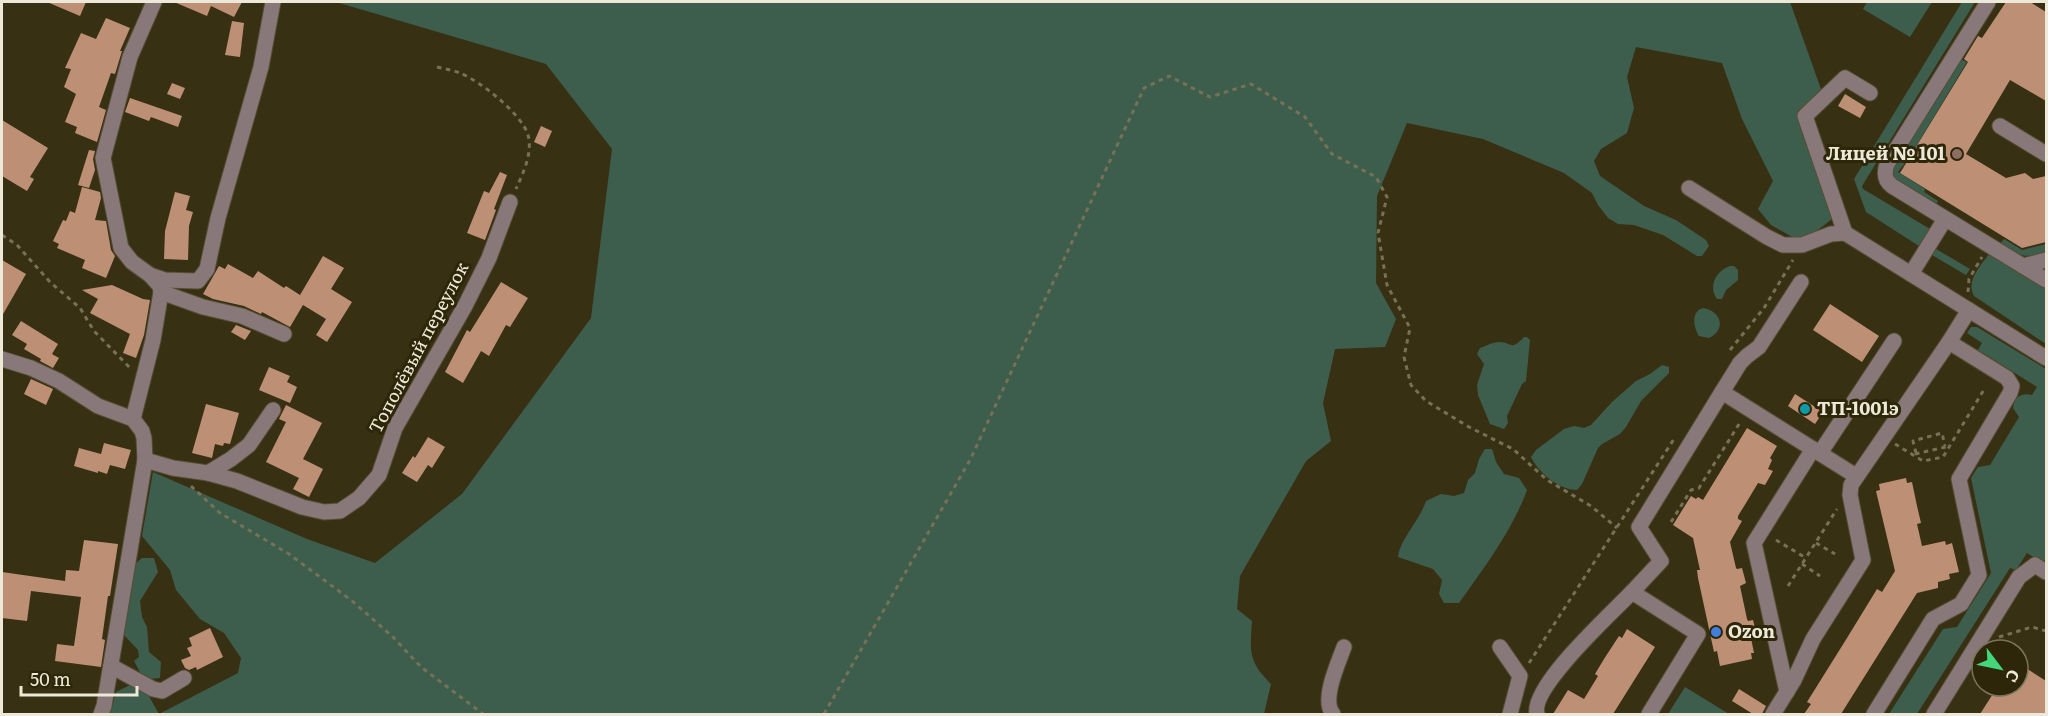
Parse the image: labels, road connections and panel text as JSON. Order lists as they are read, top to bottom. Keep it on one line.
{"streets":{"street":["Тополёвый переулок"]},"places":["Лицей № 101","ТП-1001э","Ozon"],"scale_bar":"50 m","north":"bottom right"}
